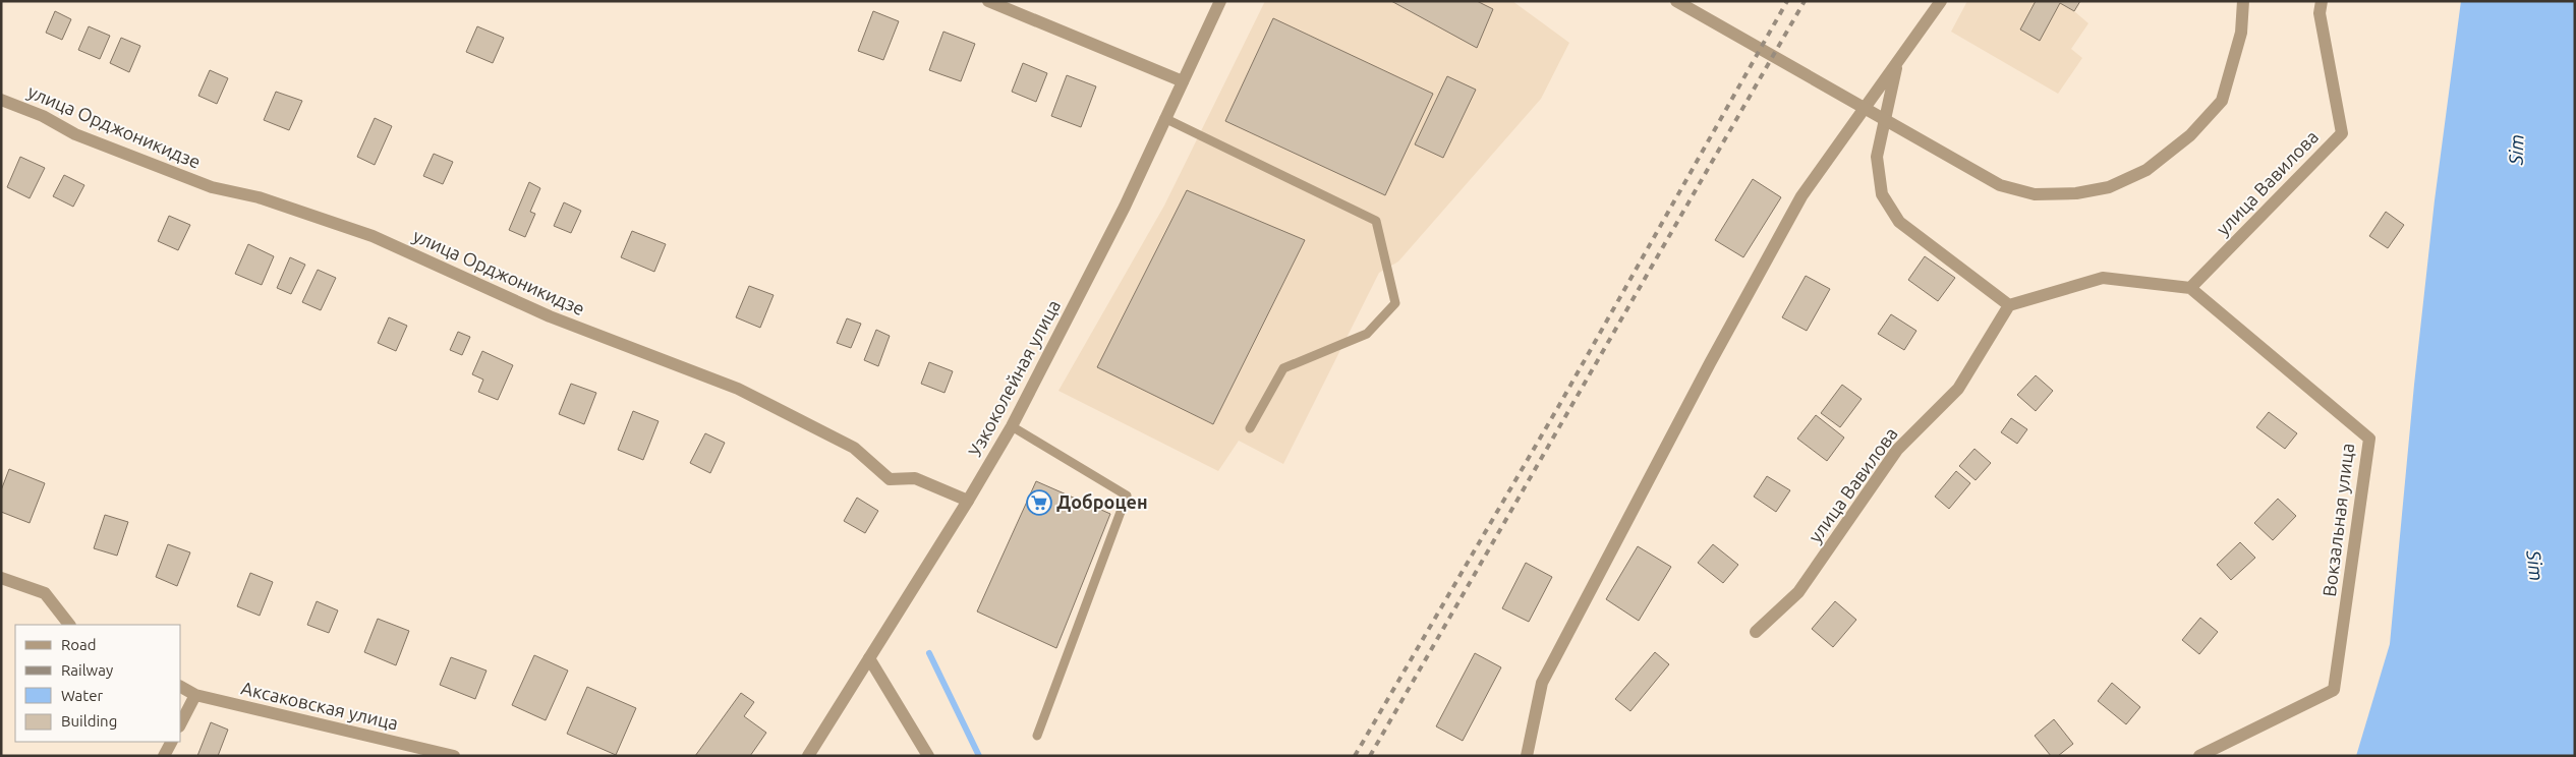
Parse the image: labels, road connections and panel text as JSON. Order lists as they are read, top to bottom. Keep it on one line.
{"streets":{"street":["улица Орджоникидзе","улица Вавилова","Узкоколейная улица","Вокзальная улица","Аксаковская улица"]},"crossings":[["улица Орджоникидзе","Узкоколейная улица"],["улица Вавилова","Вокзальная улица"]],"water":["Sim"],"places":{"supermarket":["Доброцен"]},"legend":["Road","Railway","Water","Building"]}
